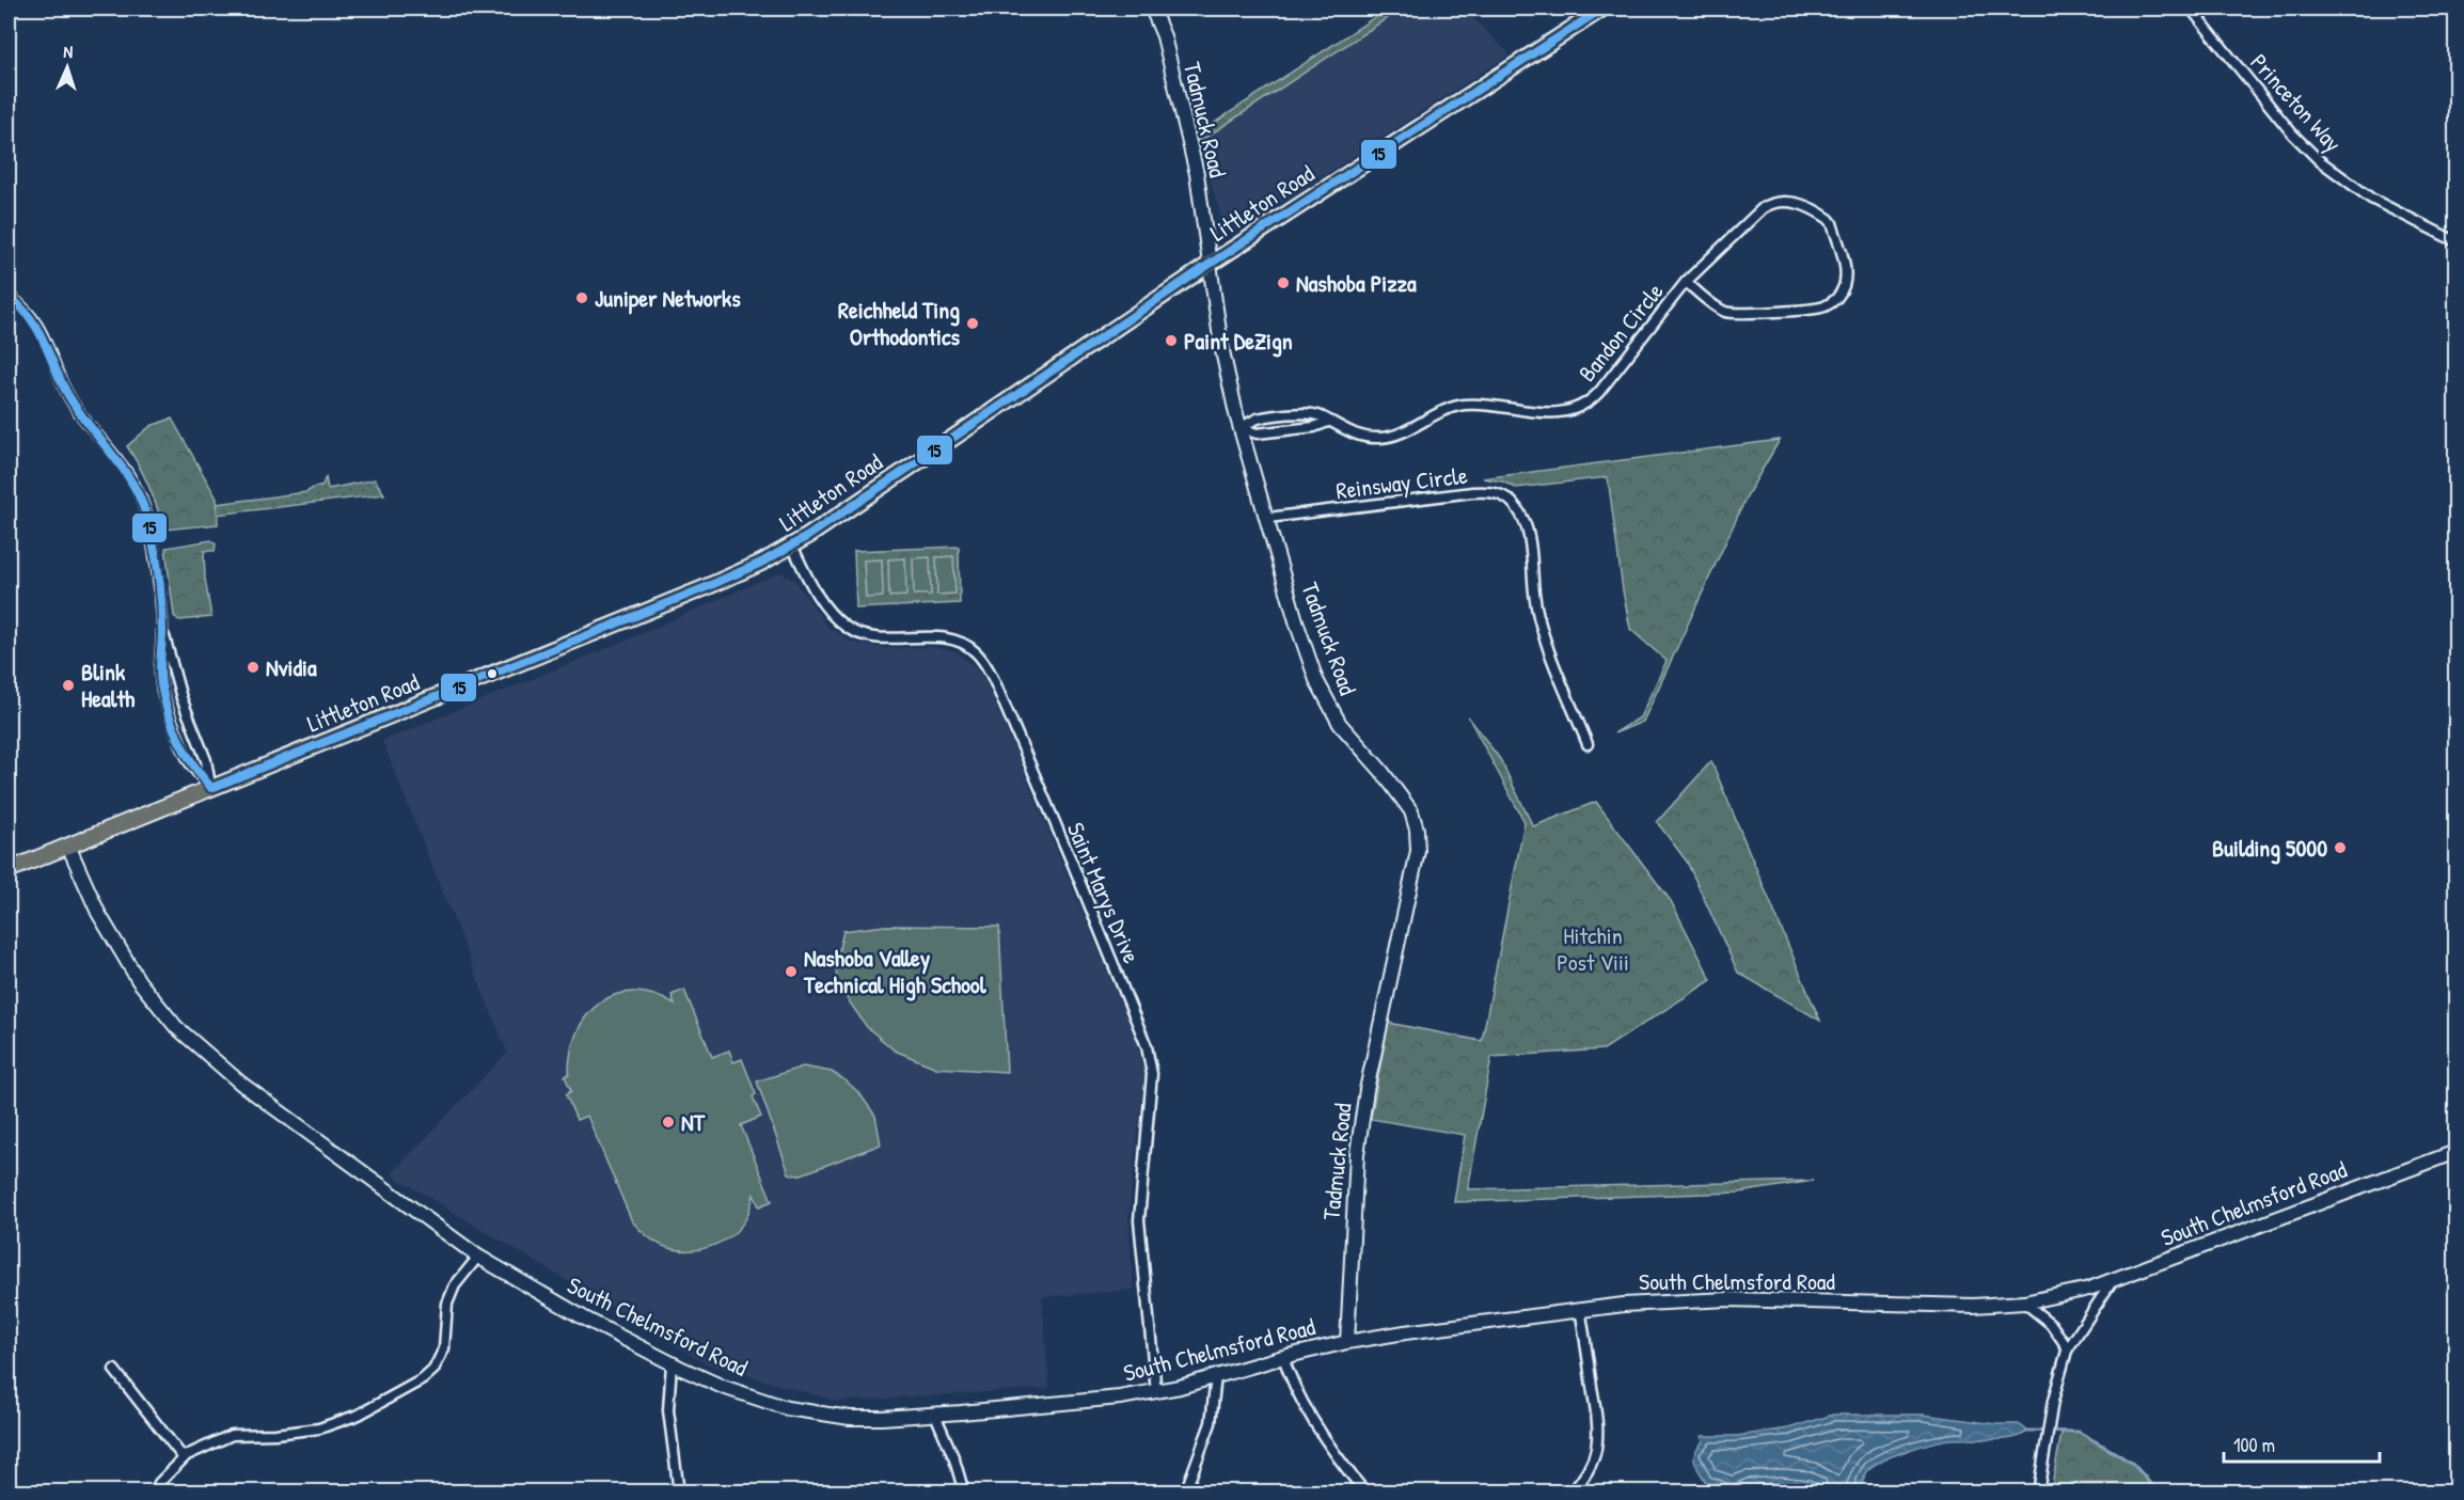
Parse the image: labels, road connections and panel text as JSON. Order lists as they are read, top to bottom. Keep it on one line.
{"streets":{"main road":["Tadmuck Road","Littleton Road","South Chelmsford Road"],"street":["Princeton Way","Bandon Circle","Reinsway Circle","Saint Marys Drive"]},"crossings":[["Tadmuck Road","Littleton Road"],["Tadmuck Road","Bandon Circle"],["Tadmuck Road","Reinsway Circle"],["Tadmuck Road","South Chelmsford Road"],["Littleton Road","Saint Marys Drive"],["Littleton Road","South Chelmsford Road"],["Saint Marys Drive","South Chelmsford Road"]],"parks":["Hitchin Post Viii"],"places":["Nashoba Pizza","Juniper Networks","Reichheld Ting Orthodontics","Paint DeZign","Nvidia","Blink Health","Building 5000","Nashoba Valley Technical High School","NT"],"lines":["transit line 15"],"scale_bar":"100 m","north":"top"}
